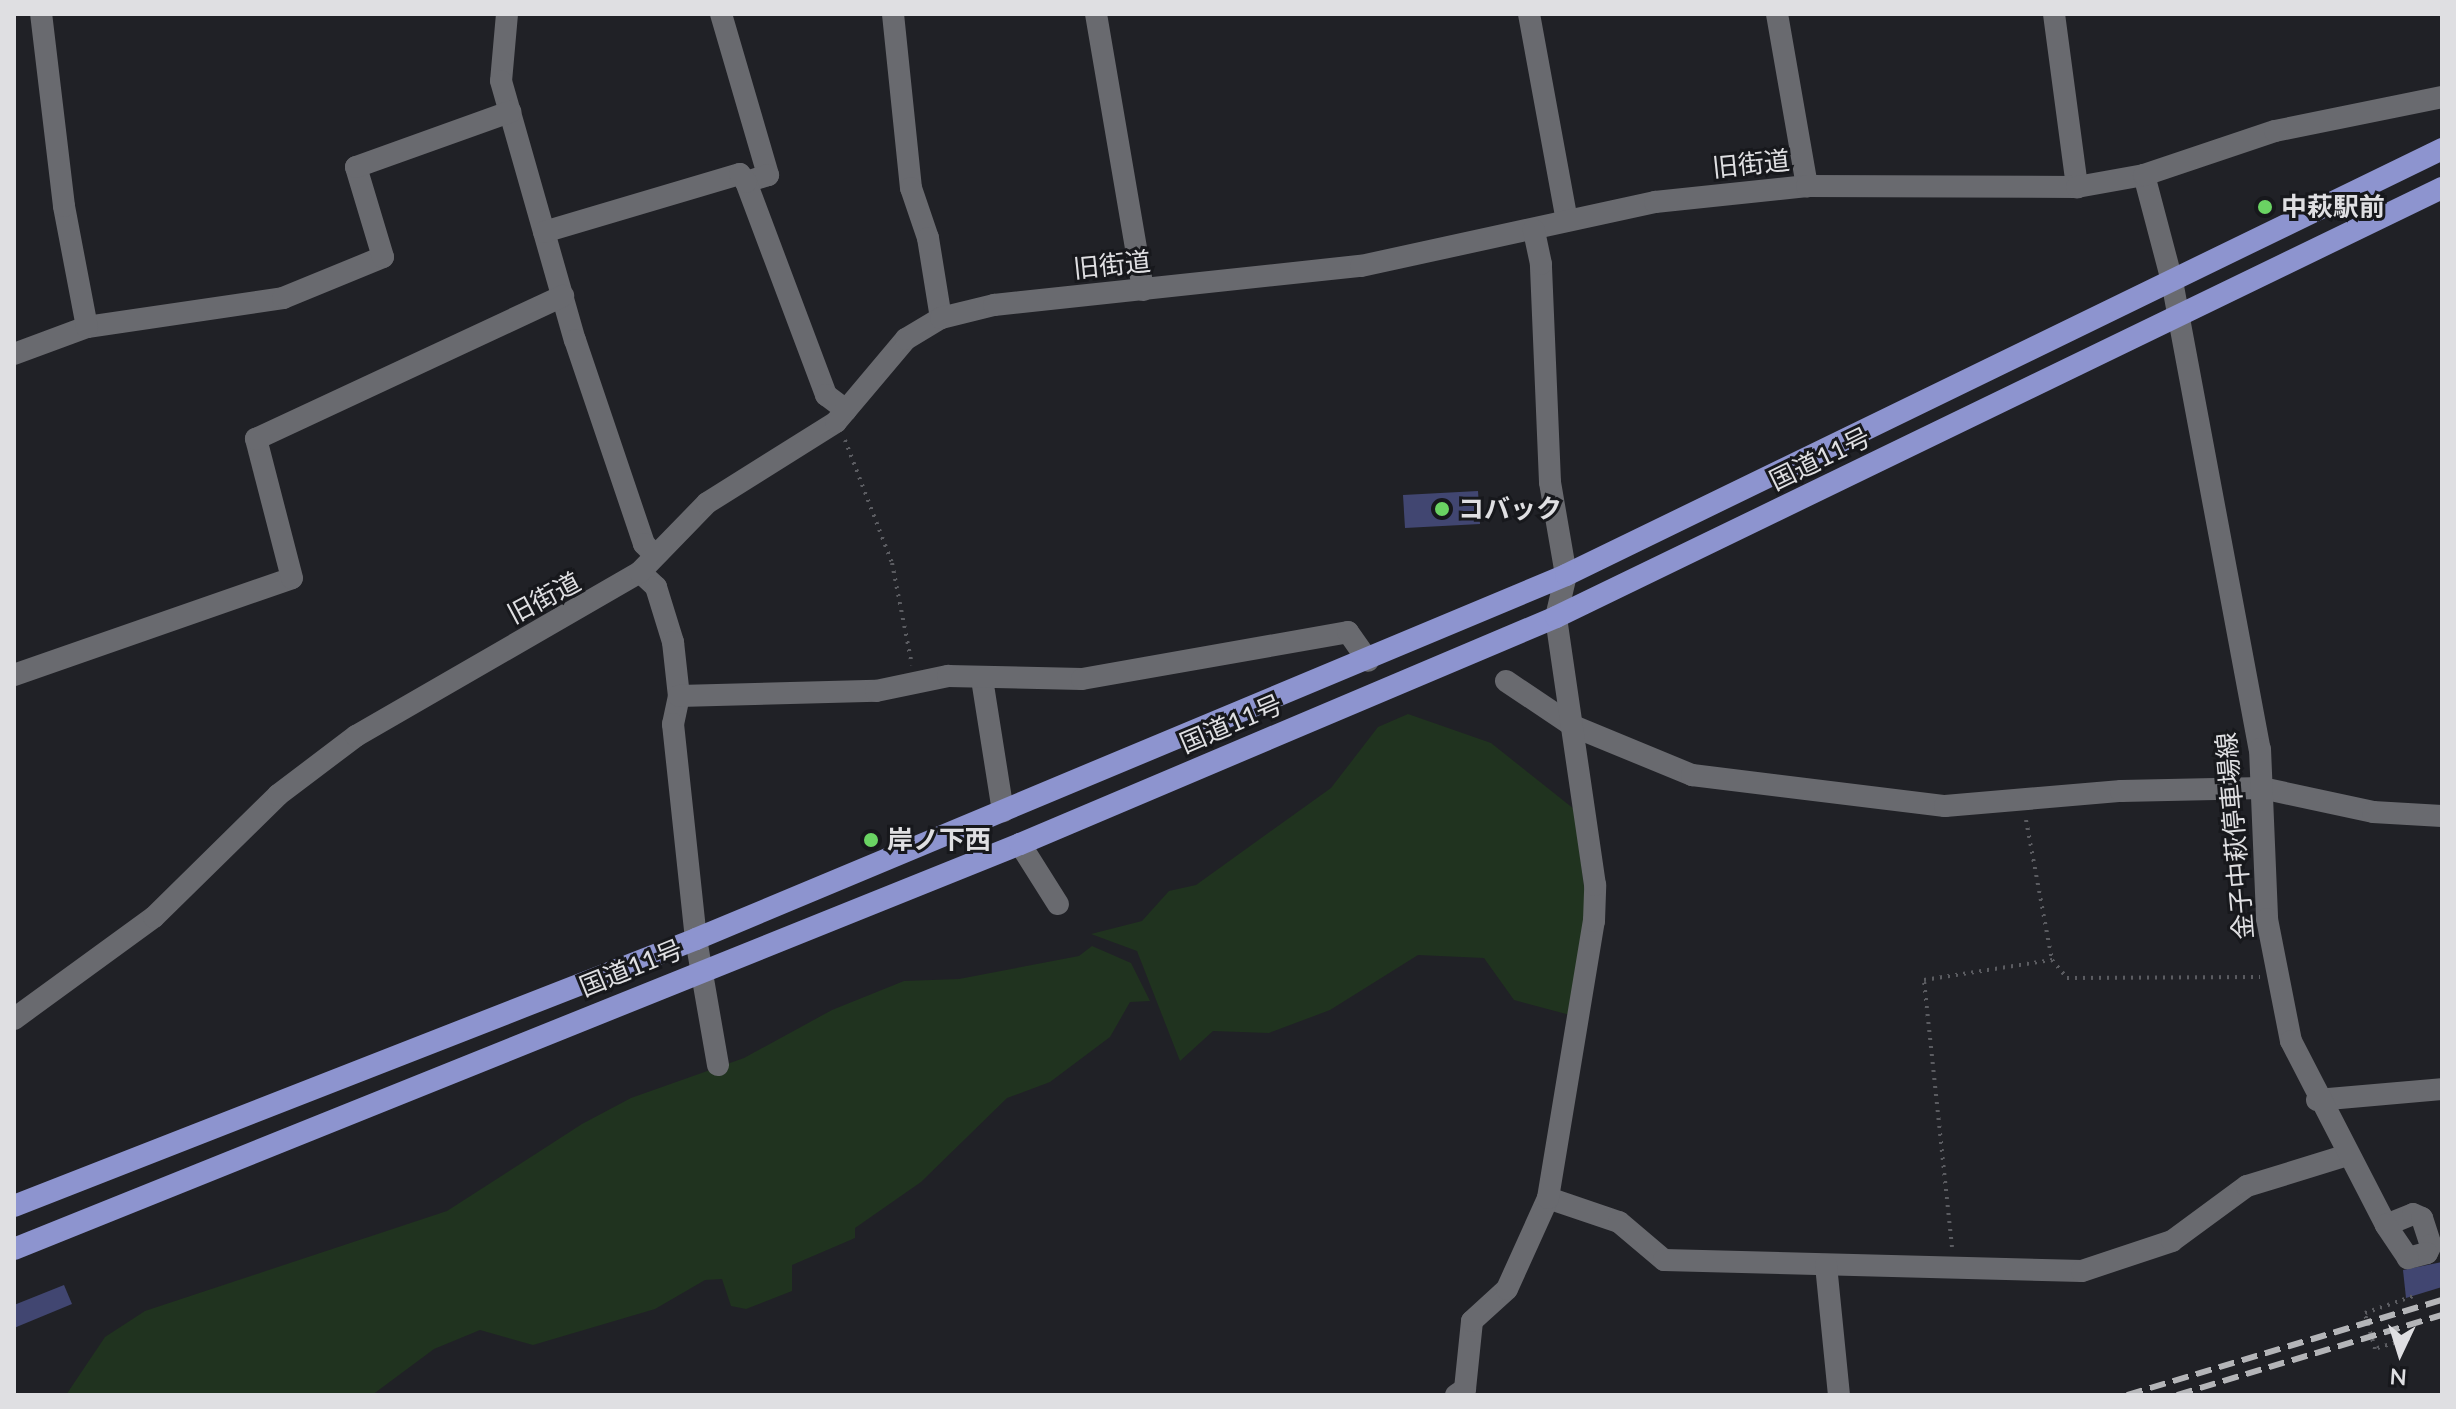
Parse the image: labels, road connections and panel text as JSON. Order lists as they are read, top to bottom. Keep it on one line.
{"streets":{"highway":["国道11号"],"street":["旧街道","金子中萩停車場線"]},"crossings":[["旧街道","金子中萩停車場線"],["国道11号","金子中萩停車場線"]],"places":["中萩駅前","コバック","岸ノ下西"],"north":"bottom"}
